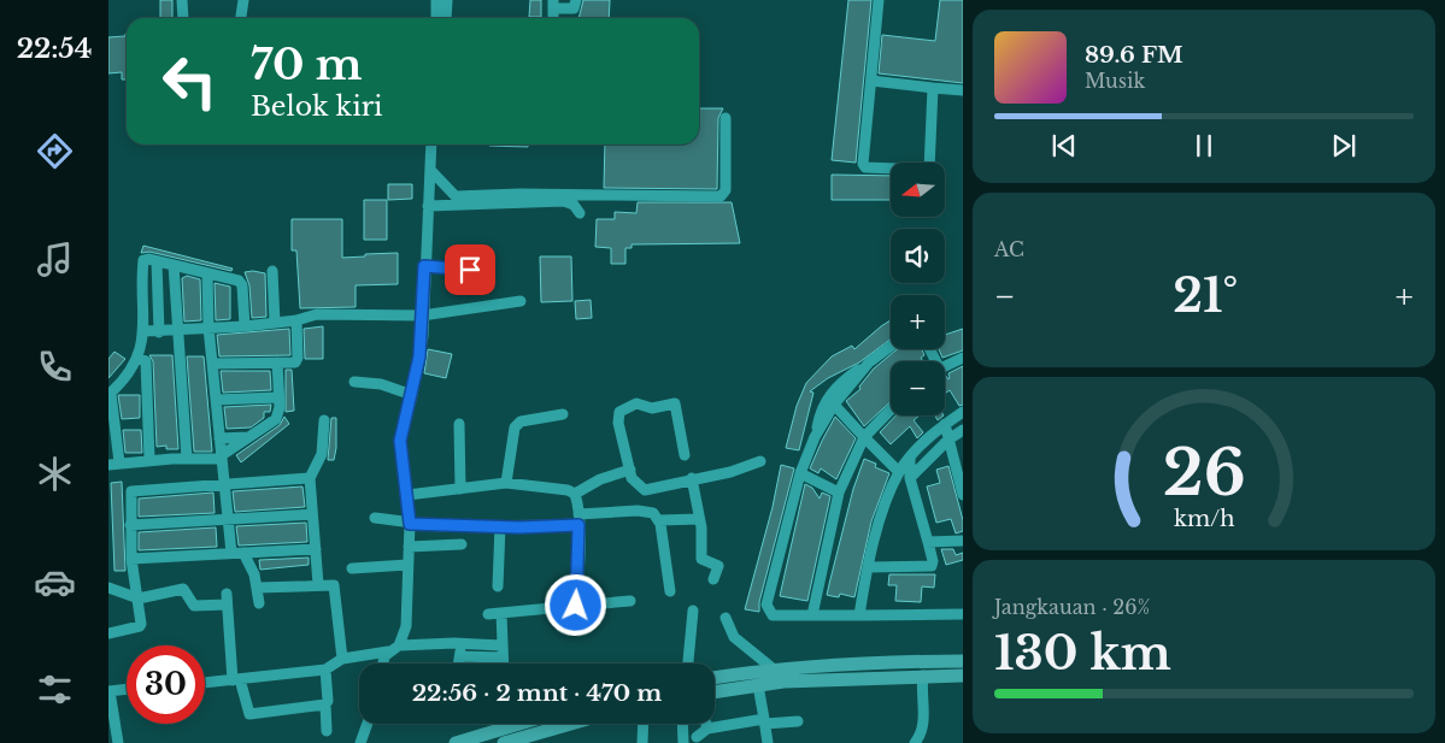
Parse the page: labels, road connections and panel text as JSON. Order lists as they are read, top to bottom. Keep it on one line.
{"north":"left","page":{"tabs":"22:54","turn":["70 m","Belok kiri"],"song":["89.6 FM","Musik"],"map_buttons":["+","−"],"tile":["AC",["Jangkauan · 26%","130 km"]],"heat":["−","21°","+"],"limit":"30","trip":"22:56 · 2 mnt · 470 m","gauge":["26","km/h"]}}
